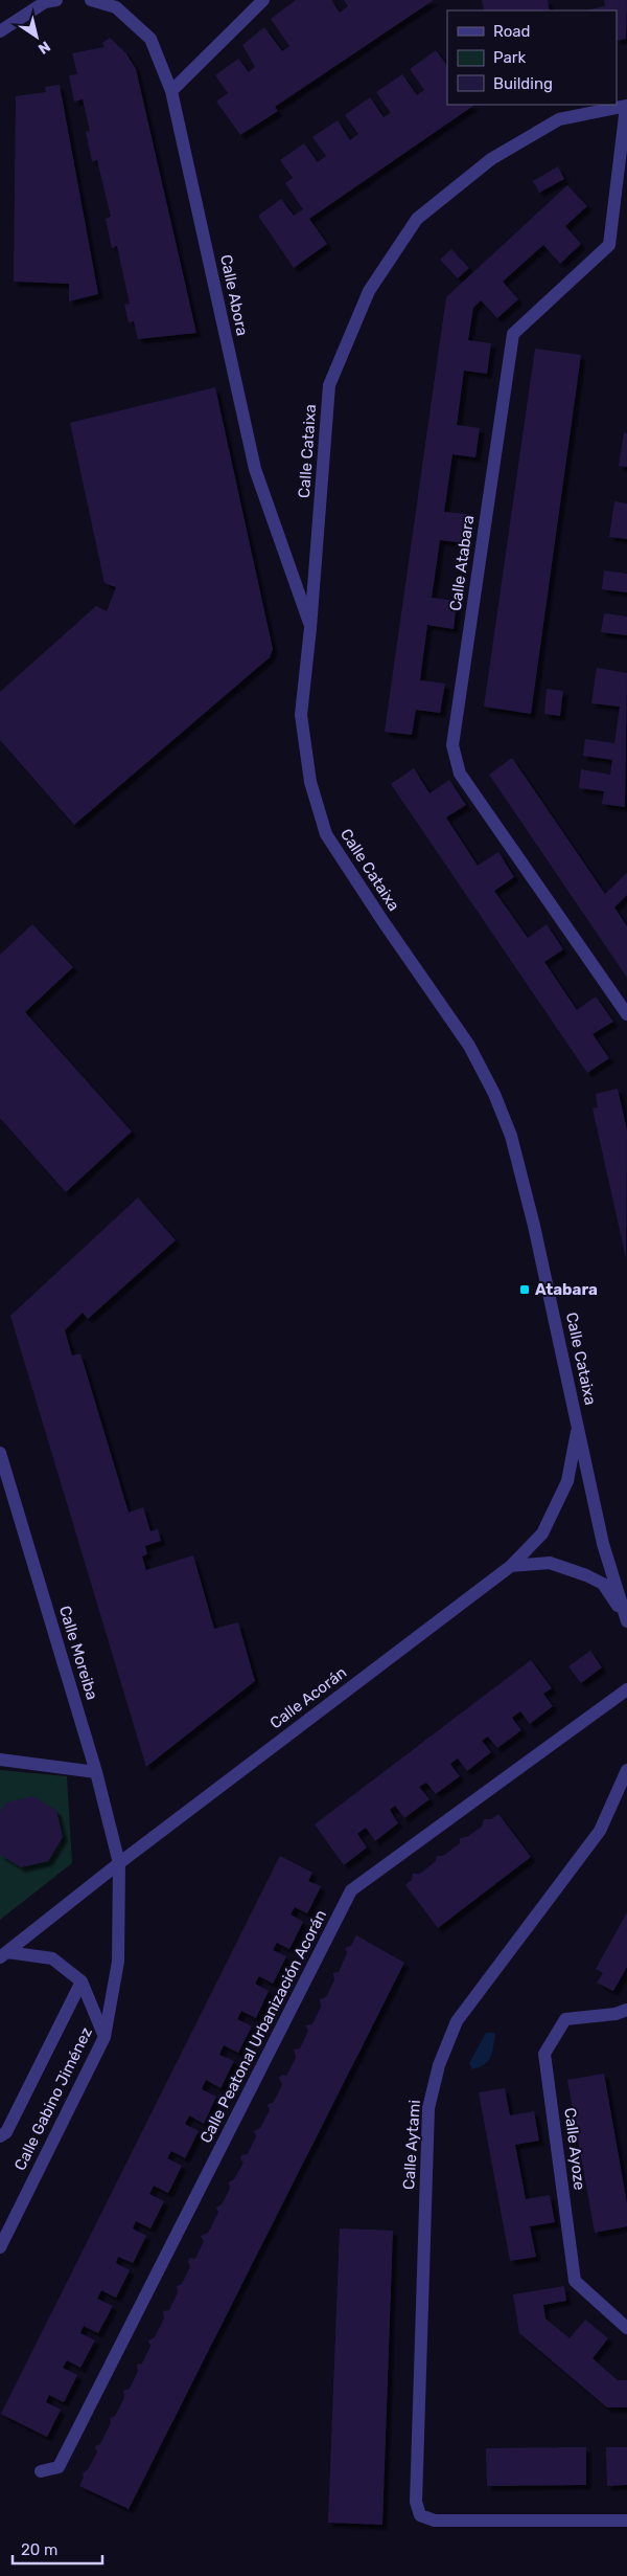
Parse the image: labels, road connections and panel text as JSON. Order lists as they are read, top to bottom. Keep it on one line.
{"streets":{"street":["Calle Abora","Calle Cataixa","Calle Atabara","Calle Moreiba","Calle Acorán","Calle Peatonal Urbanización Acorán","Calle Gabino Jiménez","Calle Aytami","Calle Ayoze"]},"crossings":[["Calle Abora","Calle Cataixa"],["Calle Cataixa","Calle Atabara"],["Calle Cataixa","Calle Acorán"],["Calle Moreiba","Calle Acorán"],["Calle Moreiba","Calle Gabino Jiménez"],["Calle Acorán","Calle Gabino Jiménez"]],"places":{"transit":["Atabara"]},"legend":["Road","Park","Building"],"scale_bar":"20 m","north":"bottom right"}
